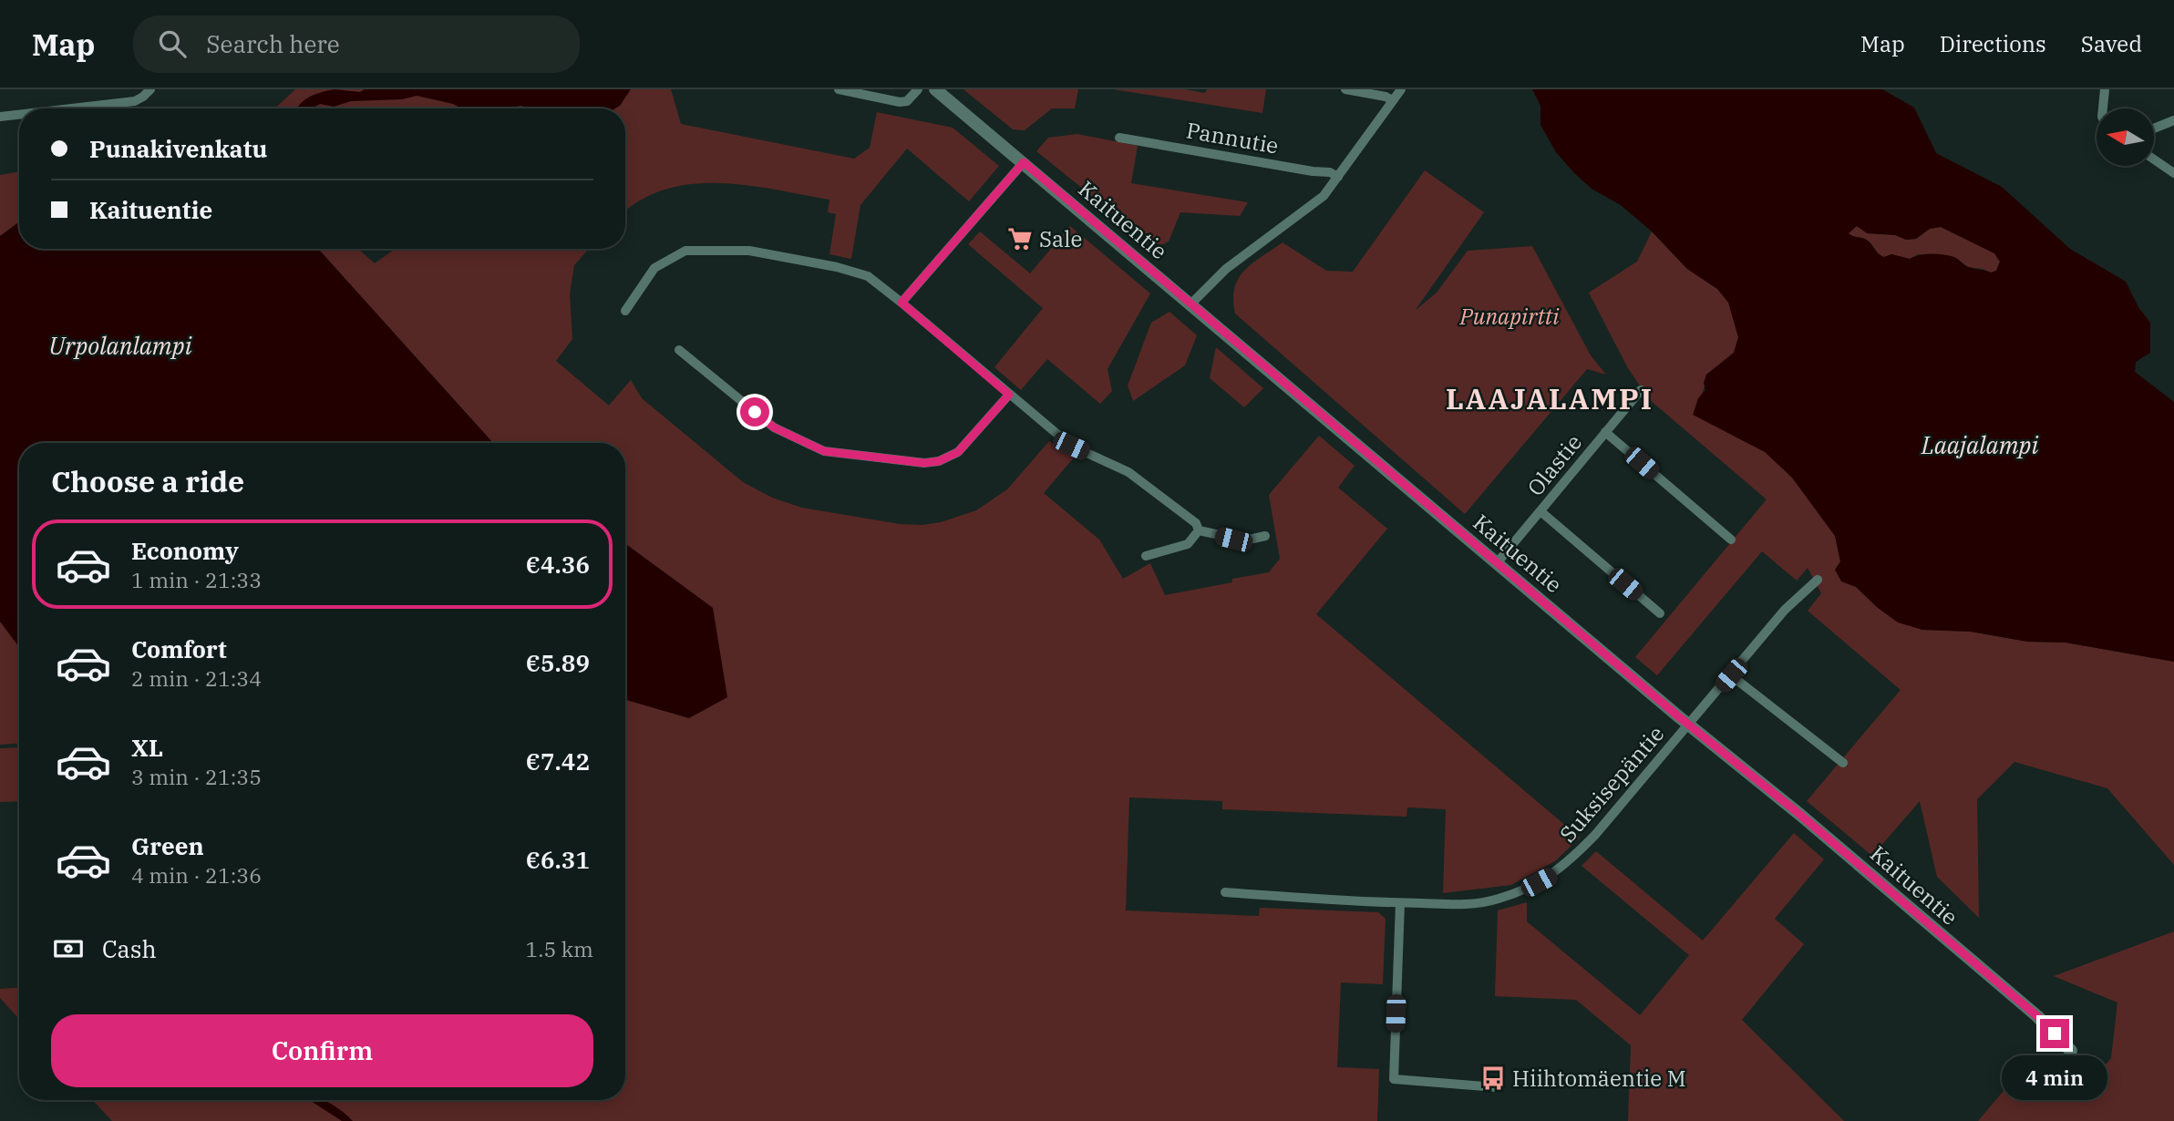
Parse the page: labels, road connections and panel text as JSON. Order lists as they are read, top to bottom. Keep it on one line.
{"streets":{"street":["Pannutie","Kaituentie","Olastie","Suksisepäntie"]},"crossings":[["Kaituentie","Olastie"],["Kaituentie","Suksisepäntie"]],"districts":["LAAJALAMPI"],"water":["Urpolanlampi","Laajalampi"],"parks":["Punapirtti"],"places":{"supermarket":["Sale"],"bus stop":["Hiihtomäentie M"]},"north":"left","page":{"header":"Map","search":"Search here","nav":["Map","Directions","Saved"],"banner":["Punakivenkatu","Kaituentie"],"heading":"Choose a ride","list":[{"name":"Economy","note":"1 min · 21:33","value":"€4.36"},{"name":"Comfort","note":"2 min · 21:34","value":"€5.89"},{"name":"XL","note":"3 min · 21:35","value":"€7.42"},{"name":"Green","note":"4 min · 21:36","value":"€6.31"}],"pay":["Cash","1.5 km"],"buttons":"Confirm","bubble":"4 min"}}
